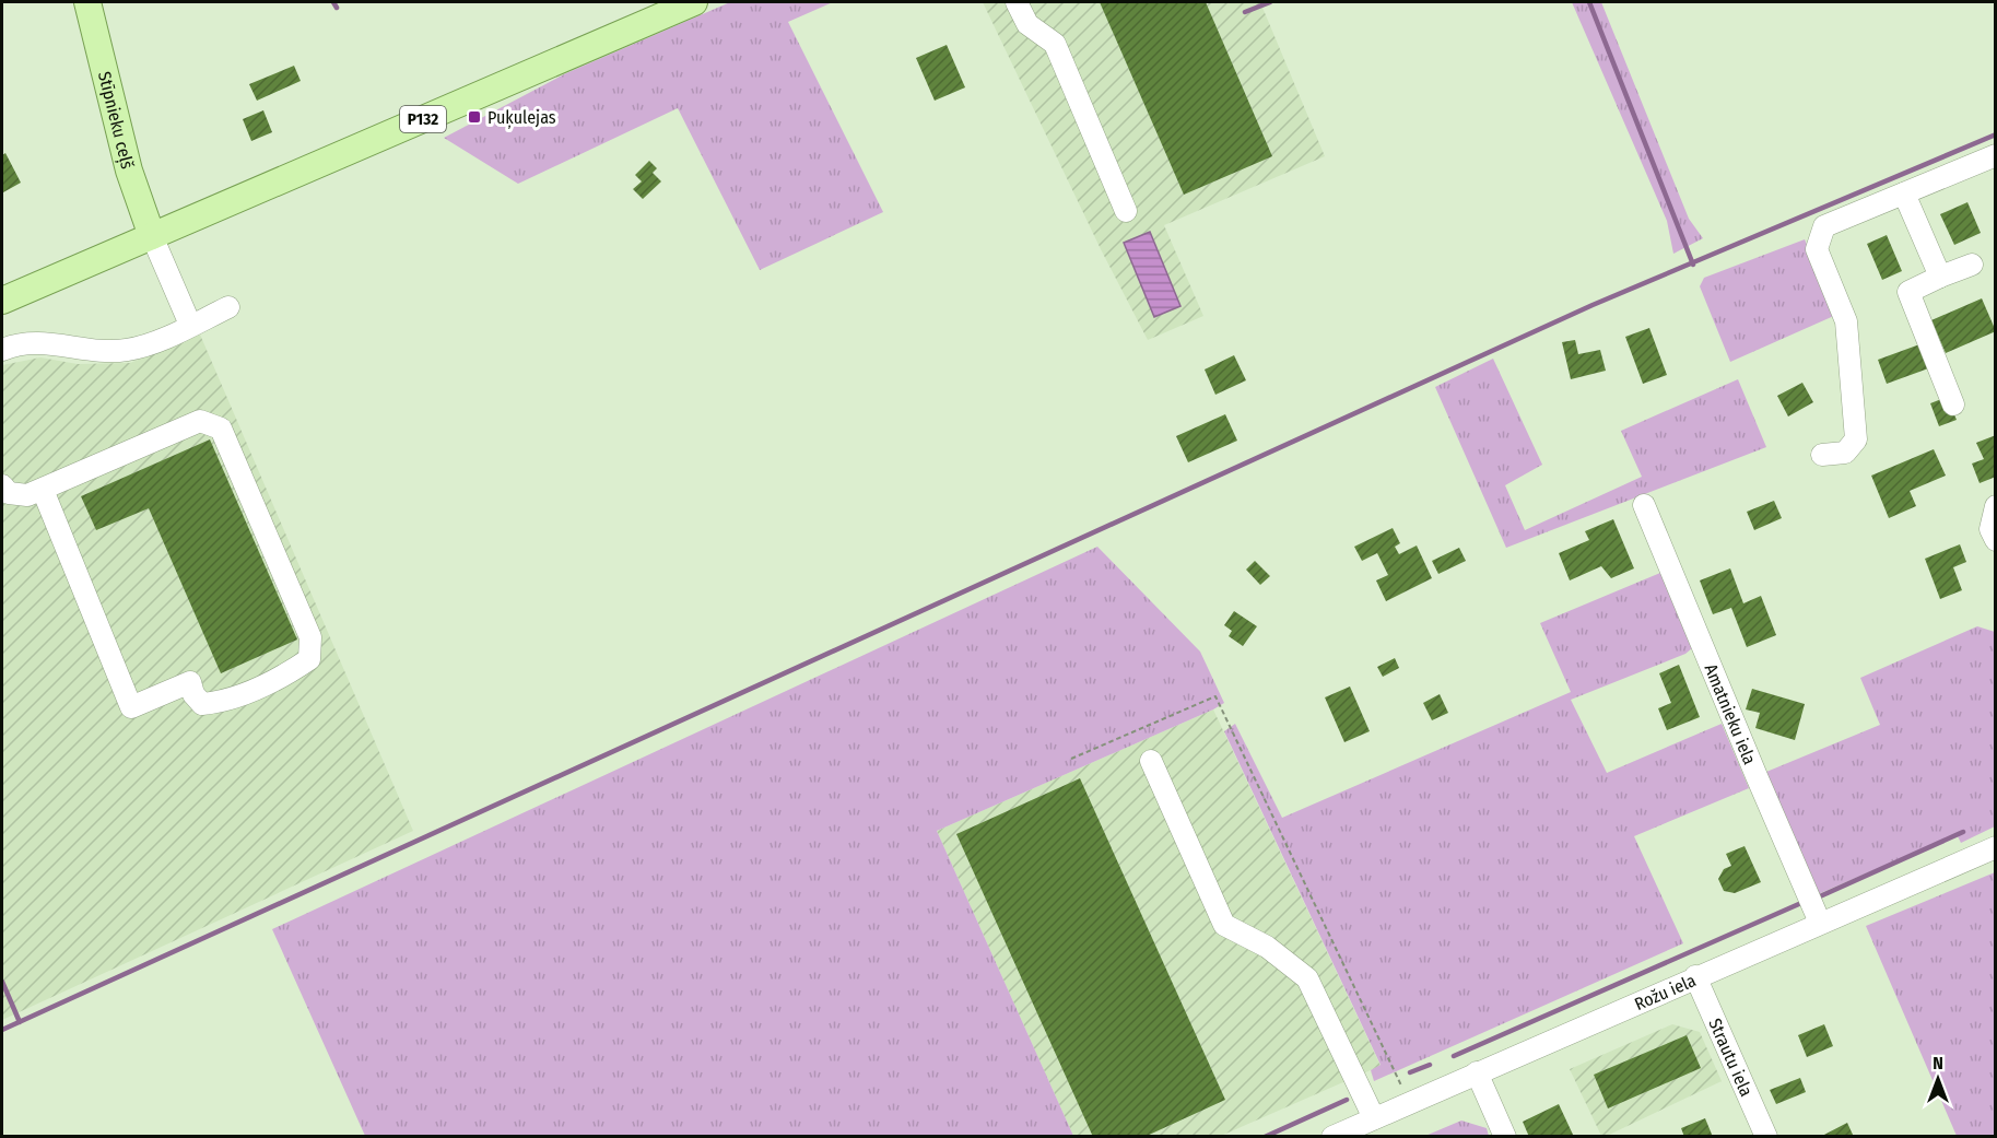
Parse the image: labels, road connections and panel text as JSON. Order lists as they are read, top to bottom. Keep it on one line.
{"streets":{"main road":["P132","Stīpnieku ceļš"],"street":["Amatnieku iela","Rožu iela","Strautu iela"]},"crossings":[["P132","Stīpnieku ceļš"],["Amatnieku iela","Rožu iela"],["Rožu iela","Strautu iela"]],"places":{"transit":["Puķulejas"]},"north":"top"}
